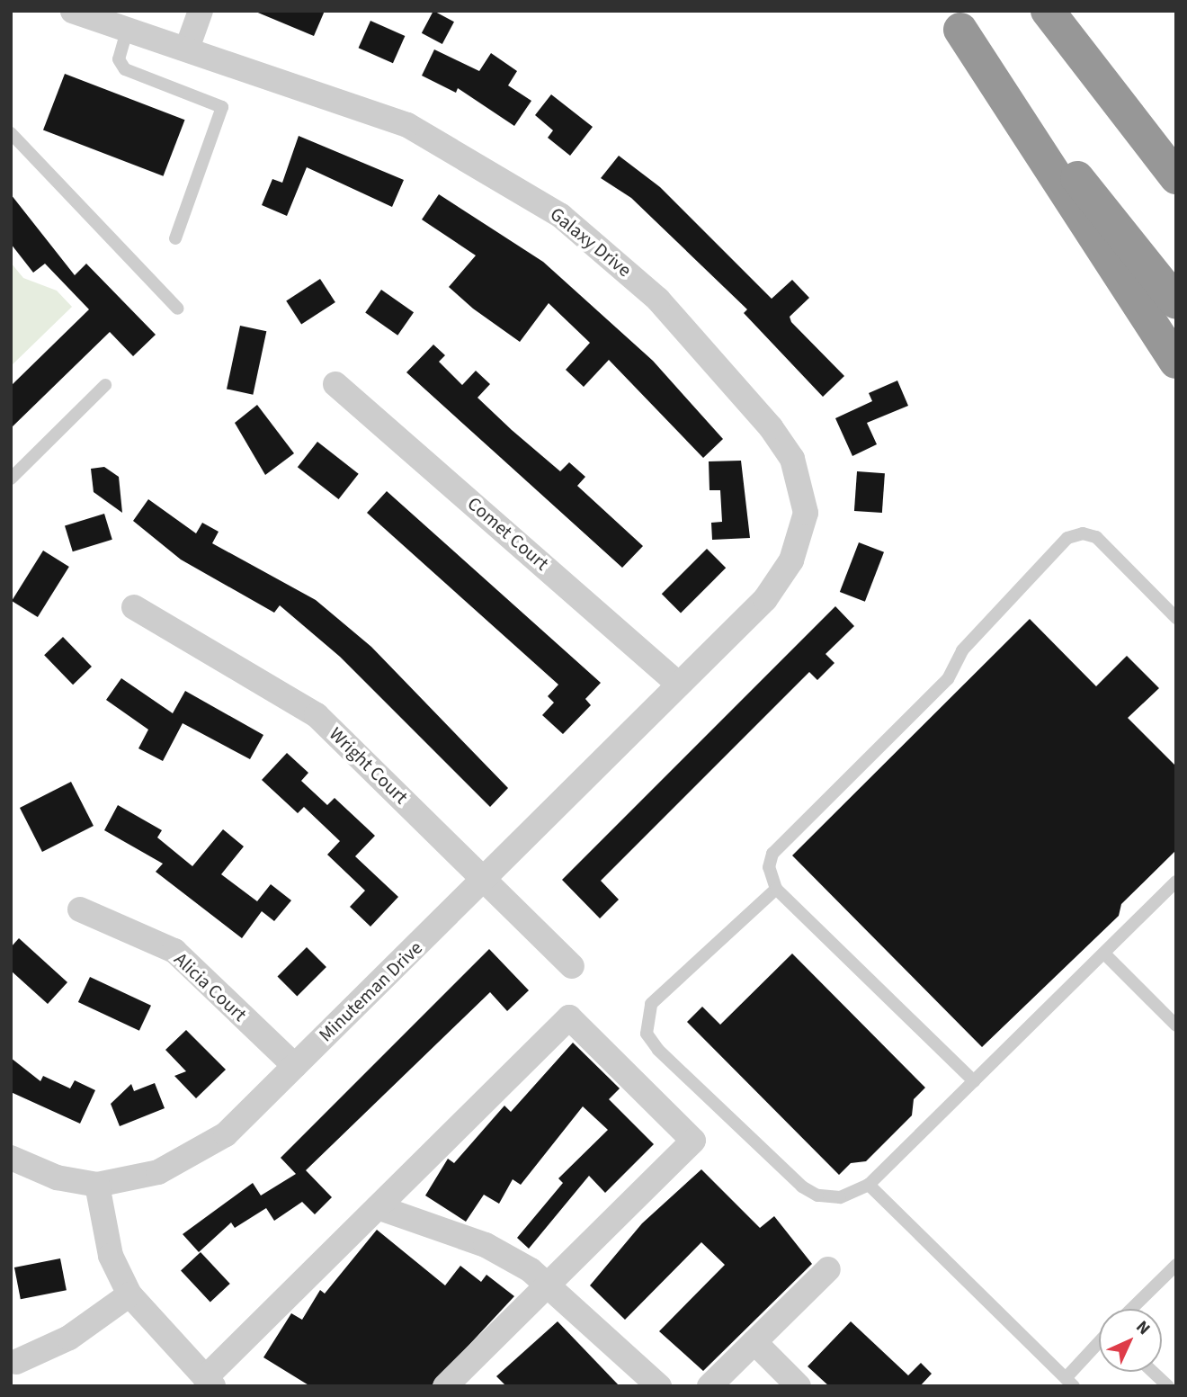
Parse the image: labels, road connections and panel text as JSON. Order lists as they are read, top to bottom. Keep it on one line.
{"streets":{"street":["Galaxy Drive","Comet Court","Wright Court","Alicia Court","Minuteman Drive"]},"crossings":[["Galaxy Drive","Comet Court"],["Galaxy Drive","Minuteman Drive"],["Comet Court","Minuteman Drive"],["Wright Court","Minuteman Drive"],["Alicia Court","Minuteman Drive"]],"north":"top right"}
